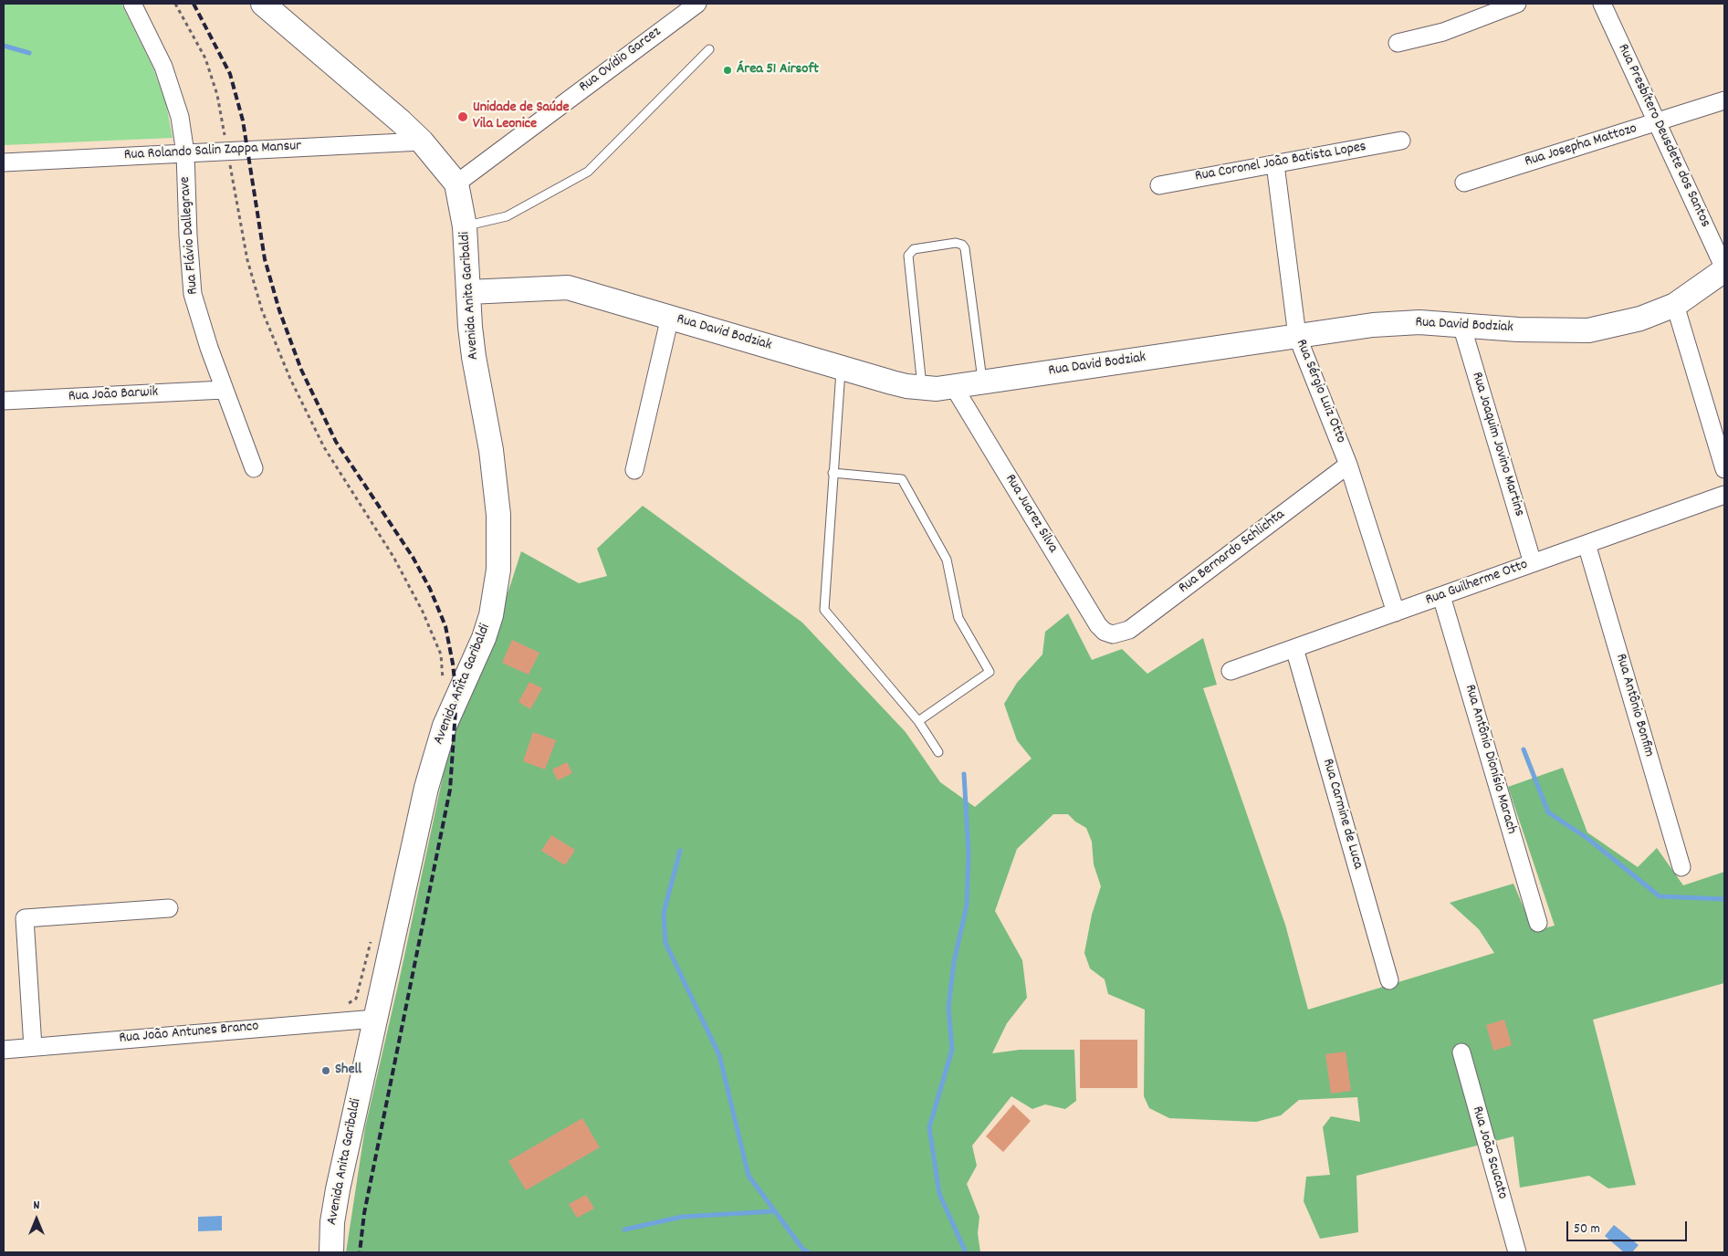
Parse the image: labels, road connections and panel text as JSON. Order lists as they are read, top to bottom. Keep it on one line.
{"streets":{"main road":["Avenida Anita Garibaldi","Rua David Bodziak"],"street":["Rua Ovídio Garcez","Rua Presbítero Deusdete dos Santos","Rua Josepha Mattozo","Rua Rolando Salin Zappa Mansur","Rua Coronel João Batista Lopes","Rua Flávio Dallegrave","Rua Sérgio Luiz Otto","Rua João Barwik","Rua Joaquim Jovino Martins","Rua Juarez Silva","Rua Bernardo Schlichta","Rua Guilherme Otto","Rua Antônio Bonfim","Rua Antônio Dionísio Marach","Rua Carmine de Luca","Rua João Antunes Branco","Rua João Scucato"]},"crossings":[["Rua Ovídio Garcez","Avenida Anita Garibaldi"],["Rua Presbítero Deusdete dos Santos","Rua Josepha Mattozo"],["Rua Presbítero Deusdete dos Santos","Rua David Bodziak"],["Rua Rolando Salin Zappa Mansur","Rua Flávio Dallegrave"],["Rua Rolando Salin Zappa Mansur","Avenida Anita Garibaldi"],["Rua Coronel João Batista Lopes","Rua Sérgio Luiz Otto"],["Rua Flávio Dallegrave","Rua João Barwik"],["Avenida Anita Garibaldi","Rua David Bodziak"],["Avenida Anita Garibaldi","Rua João Antunes Branco"],["Rua David Bodziak","Rua Sérgio Luiz Otto"],["Rua David Bodziak","Rua Joaquim Jovino Martins"],["Rua David Bodziak","Rua Juarez Silva"],["Rua Sérgio Luiz Otto","Rua Bernardo Schlichta"],["Rua Sérgio Luiz Otto","Rua Guilherme Otto"],["Rua Joaquim Jovino Martins","Rua Guilherme Otto"],["Rua Juarez Silva","Rua Bernardo Schlichta"],["Rua Guilherme Otto","Rua Antônio Bonfim"],["Rua Guilherme Otto","Rua Antônio Dionísio Marach"],["Rua Guilherme Otto","Rua Carmine de Luca"]],"places":["Área 51 Airsoft","Unidade de Saúde Vila Leonice","Shell"],"scale_bar":"50 m","north":"top"}
